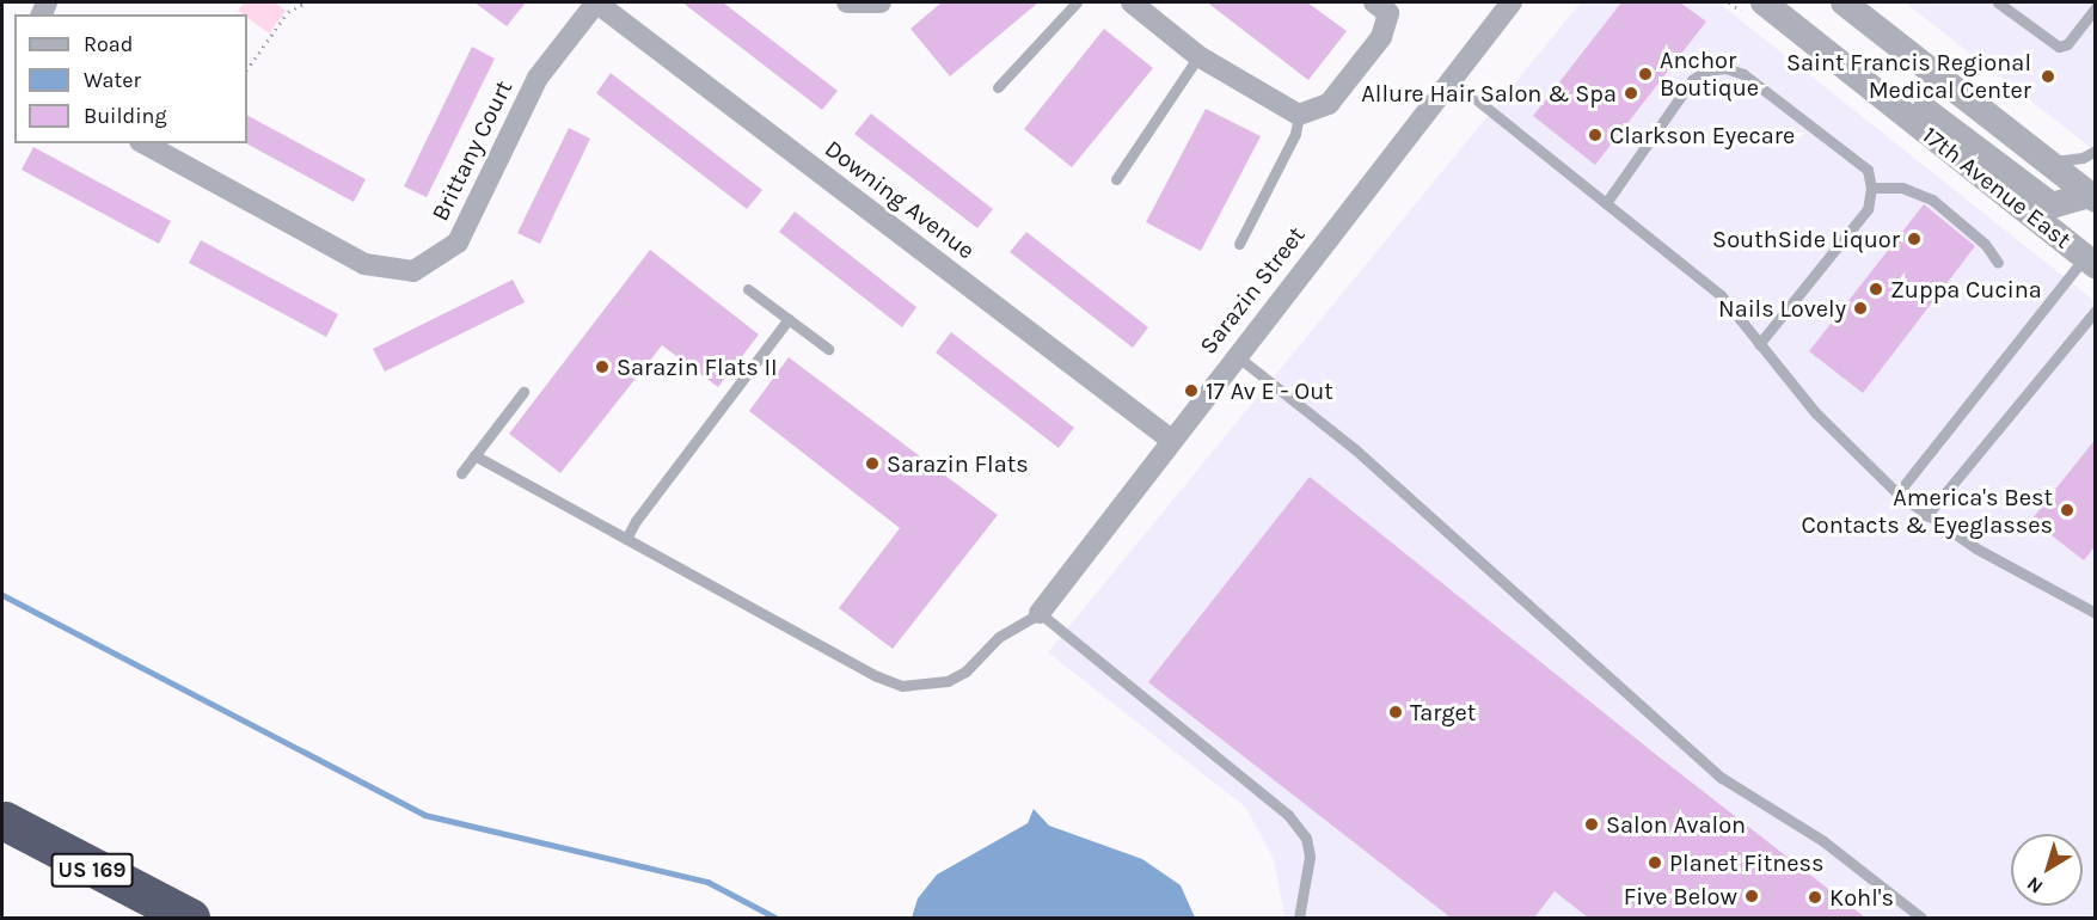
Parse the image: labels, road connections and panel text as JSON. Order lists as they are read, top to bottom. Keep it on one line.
{"streets":{"highway":["US 169"],"street":["Brittany Court","17th Avenue East","Downing Avenue","Sarazin Street"]},"crossings":[["Brittany Court","Downing Avenue"],["Downing Avenue","Sarazin Street"]],"places":["Anchor Boutique","Saint Francis Regional Medical Center","Allure Hair Salon & Spa","Clarkson Eyecare","SouthSide Liquor","Zuppa Cucina","Nails Lovely","Sarazin Flats II","17 Av E - Out","Sarazin Flats","America's Best Contacts & Eyeglasses","Target","Salon Avalon","Planet Fitness","Five Below","Kohl's"],"legend":["Road","Water","Building"],"north":"bottom left"}
